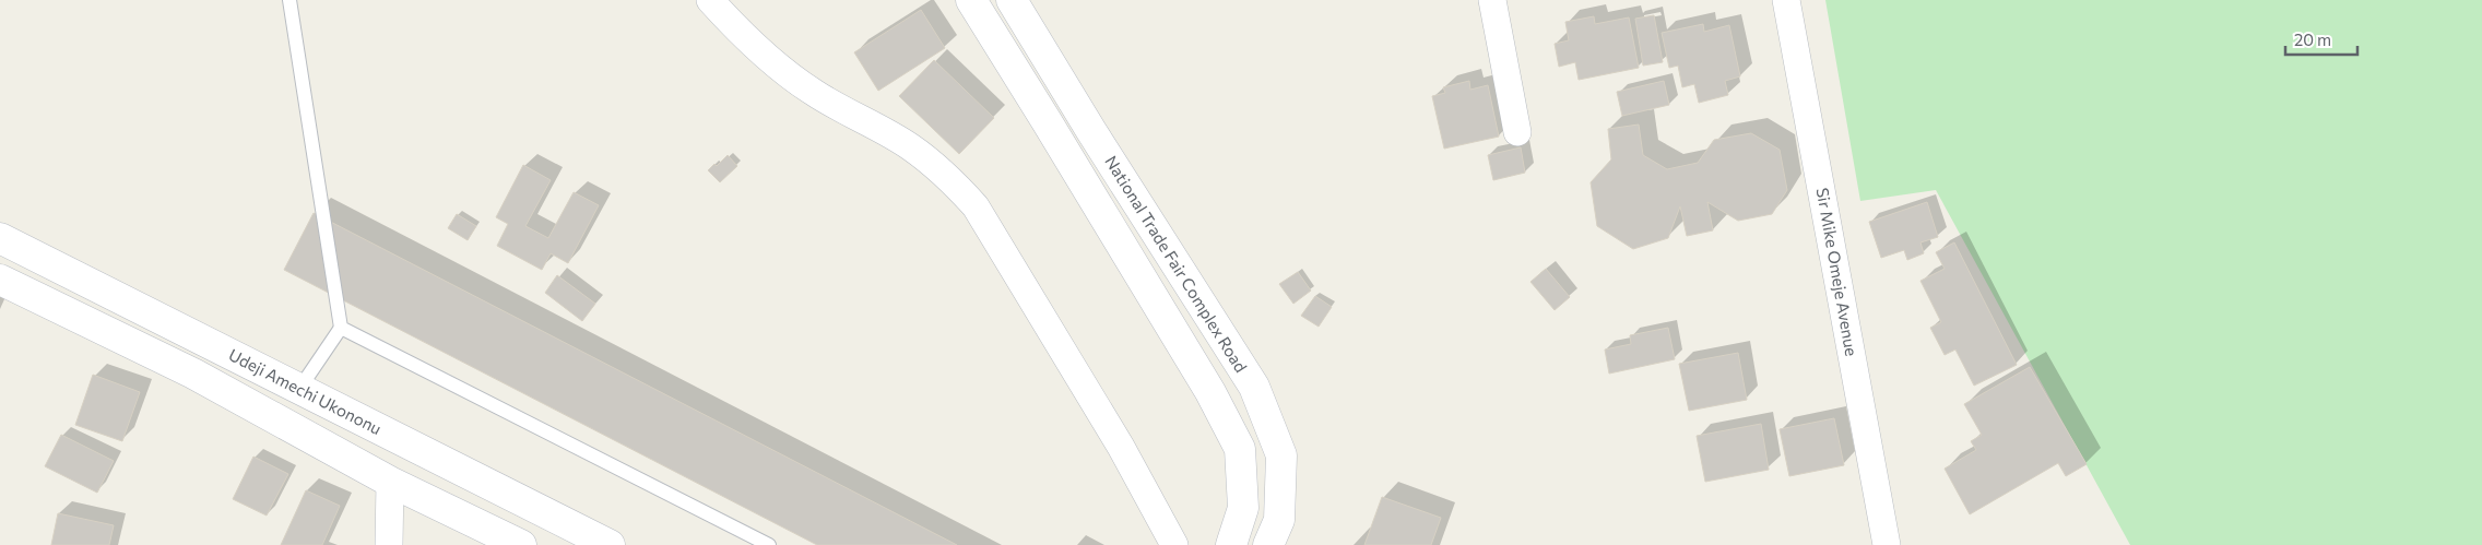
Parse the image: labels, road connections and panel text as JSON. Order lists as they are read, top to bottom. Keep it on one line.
{"streets":{"main road":["National Trade Fair Complex Road","Udeji Amechi Ukononu"],"street":["Sir Mike Omeje Avenue"]},"scale_bar":"20 m"}
